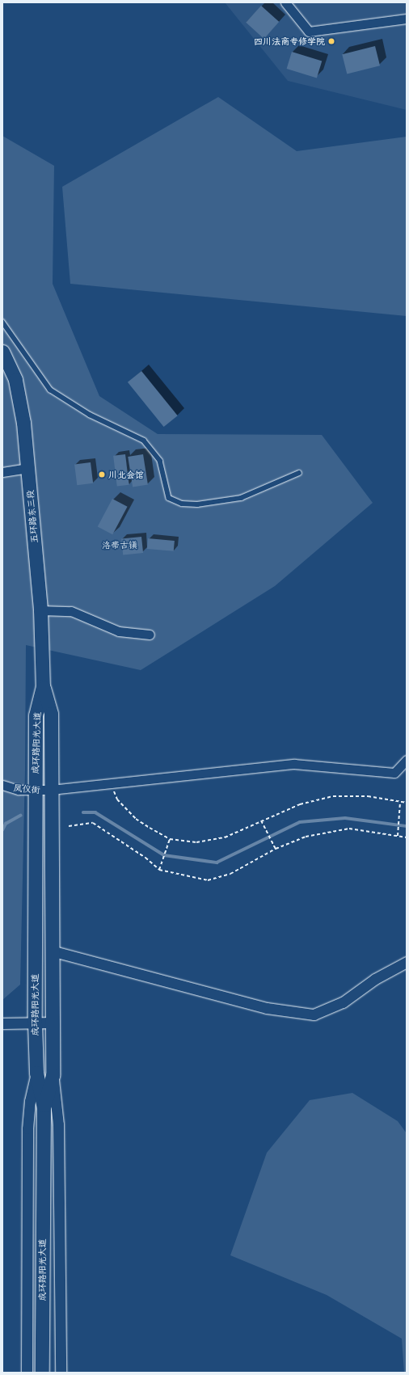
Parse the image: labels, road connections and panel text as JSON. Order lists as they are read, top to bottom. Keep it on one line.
{"streets":{"main road":["五环路东三段","成环路阳光大道"],"street":["凤仪街"]},"crossings":[["五环路东三段","成环路阳光大道"],["成环路阳光大道","凤仪街"]],"parks":["洛带古镇"],"places":["四川法商专修学院","川北会馆"]}
